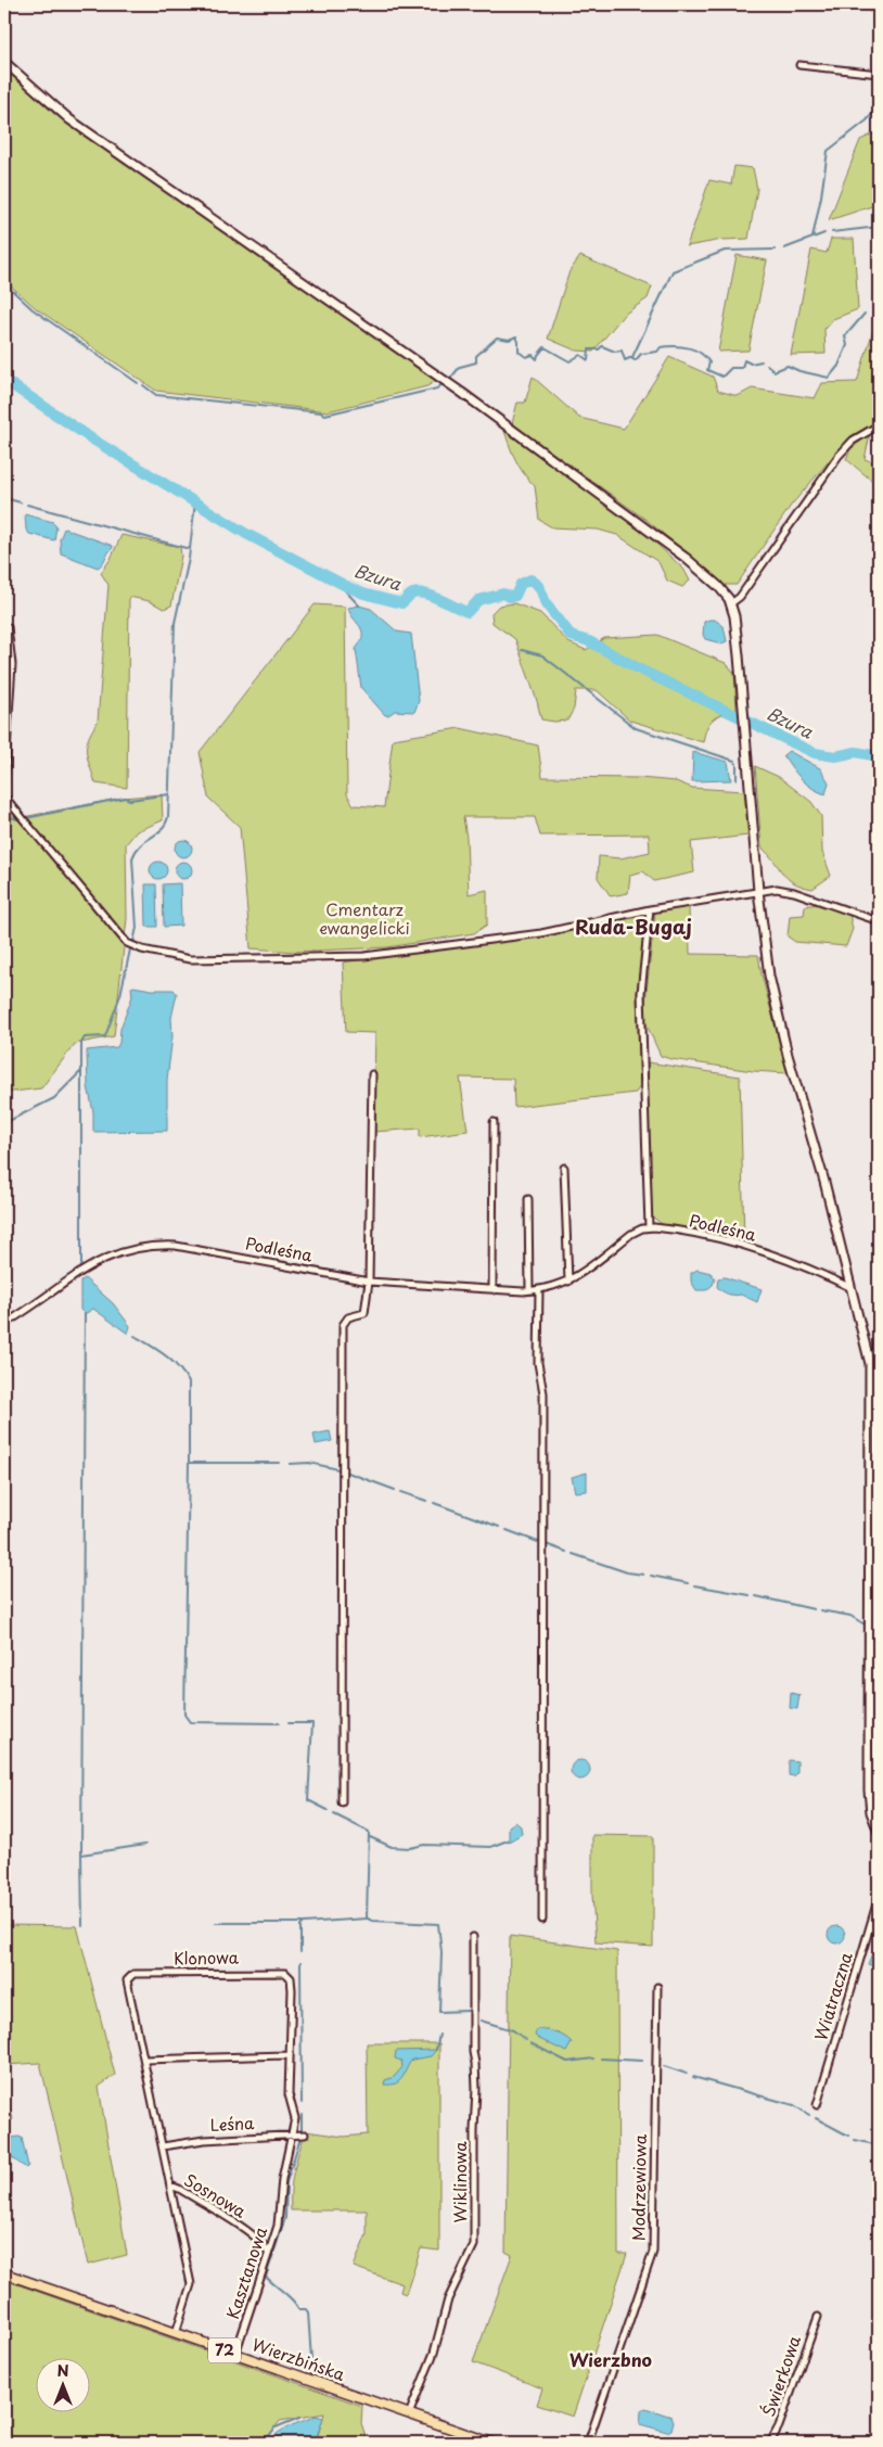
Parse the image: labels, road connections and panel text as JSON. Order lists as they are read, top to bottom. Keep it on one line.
{"streets":{"main road":["72","Wierzbińska"],"street":["Podleśna","Klonowa","Wiatraczna","Leśna","Wiklinowa","Modrzewiowa","Sosnowa","Kasztanowa","Świerkowa"]},"crossings":[["Klonowa","Leśna"],["Klonowa","Sosnowa"],["Klonowa","Kasztanowa"],["Klonowa","Wierzbińska"],["Leśna","Kasztanowa"],["Wiklinowa","Wierzbińska"],["Sosnowa","Kasztanowa"],["Kasztanowa","Wierzbińska"]],"districts":["Ruda-Bugaj","Wierzbno"],"water":["Bzura"],"parks":["Cmentarz ewangelicki"],"north":"top"}
